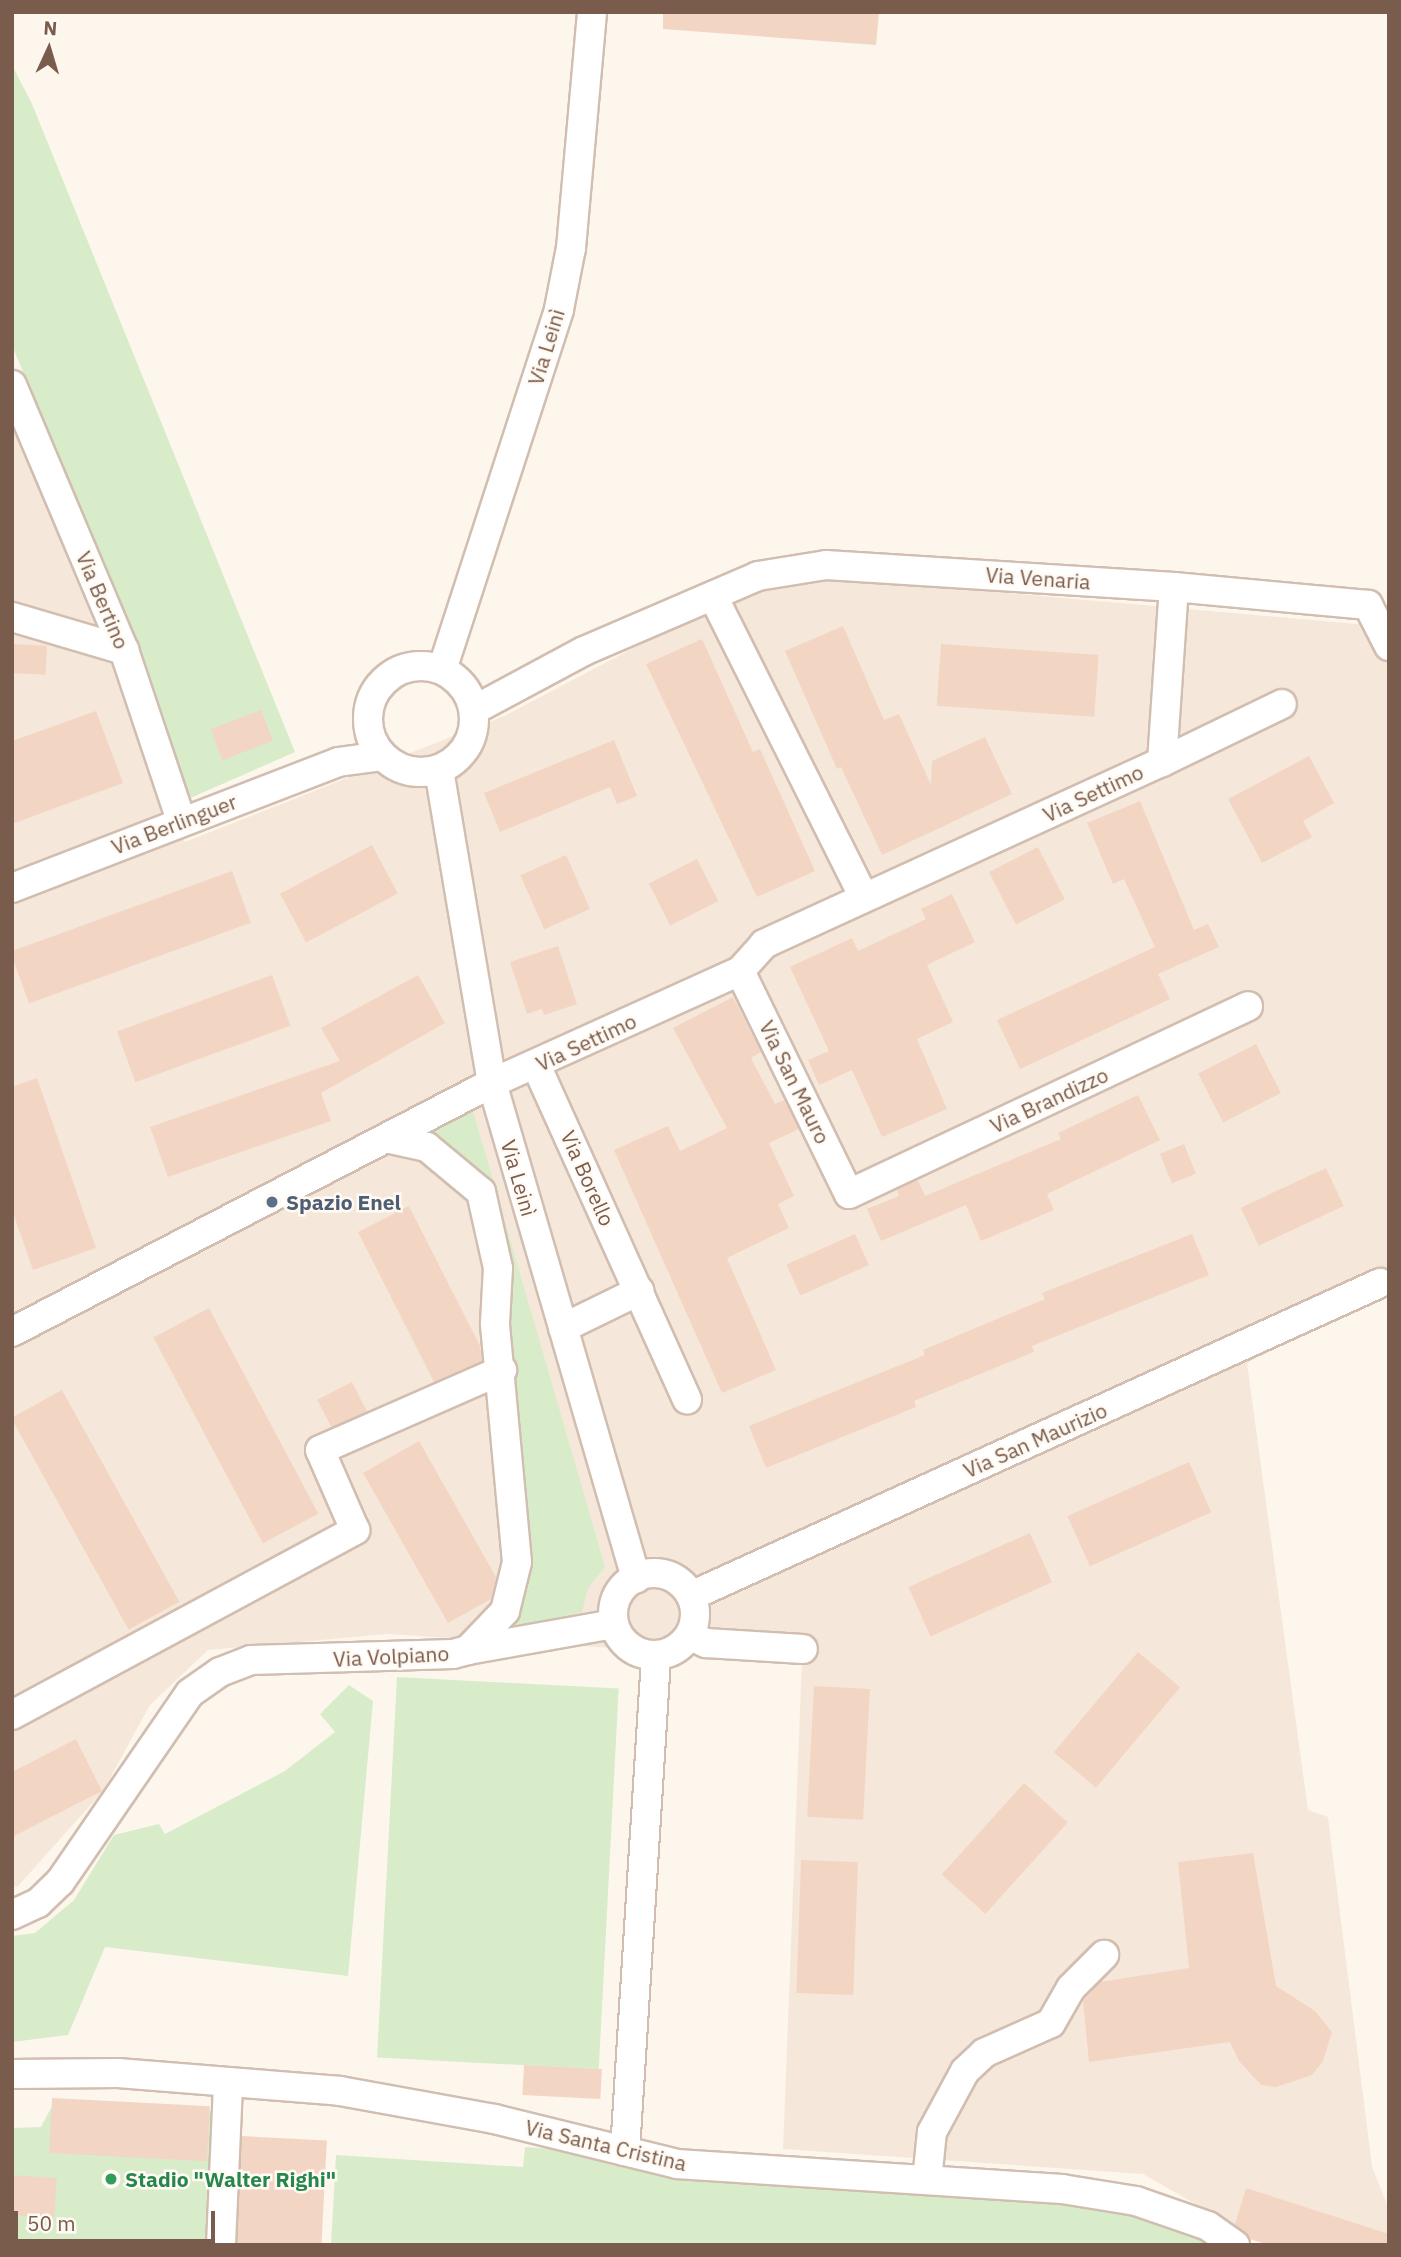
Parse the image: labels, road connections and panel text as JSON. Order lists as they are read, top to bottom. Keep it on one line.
{"streets":{"street":["Via Leinì","Via Venaria","Via Bertino","Via Settimo","Via Berlinguer","Via San Mauro","Via Brandizzo","Via Borello","Via San Maurizio","Via Volpiano","Via Santa Cristina"]},"crossings":[["Via Leinì","Via Venaria"],["Via Leinì","Via Settimo"],["Via Leinì","Via Berlinguer"],["Via Leinì","Via San Maurizio"],["Via Venaria","Via Settimo"],["Via Venaria","Via Berlinguer"],["Via Bertino","Via Berlinguer"],["Via Settimo","Via San Mauro"],["Via Settimo","Via Borello"],["Via Settimo","Via Volpiano"],["Via San Mauro","Via Brandizzo"]],"places":["Spazio Enel","Stadio \"Walter Righi\""],"scale_bar":"50 m","north":"top"}
